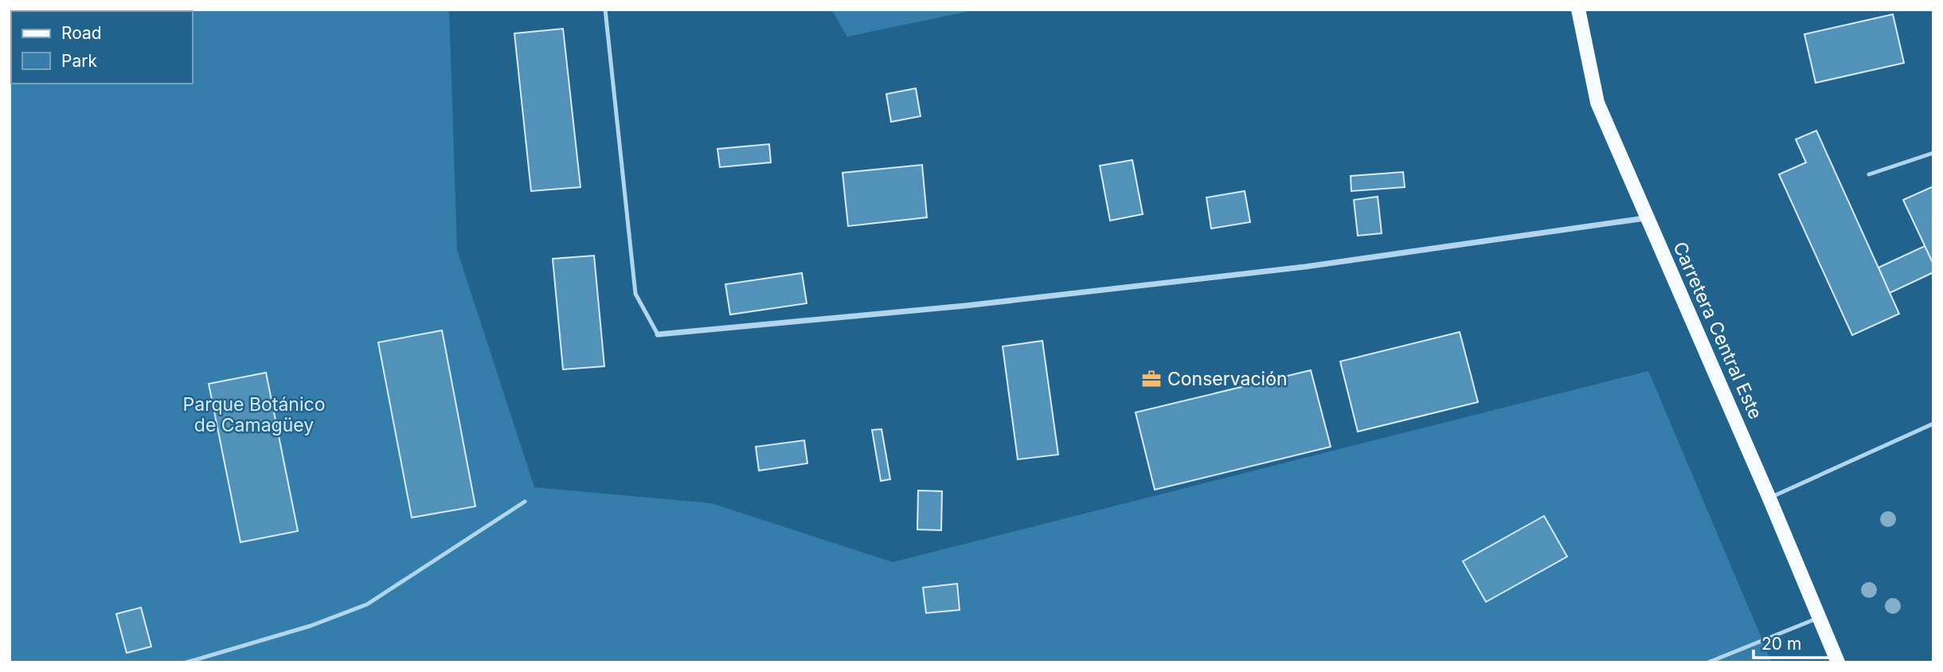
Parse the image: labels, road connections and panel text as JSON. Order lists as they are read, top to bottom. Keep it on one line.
{"streets":{"main road":["Carretera Central Este"]},"parks":["Parque Botánico de Camagüey"],"places":{"office":["Conservación"]},"legend":["Road","Park"],"scale_bar":"20 m"}
